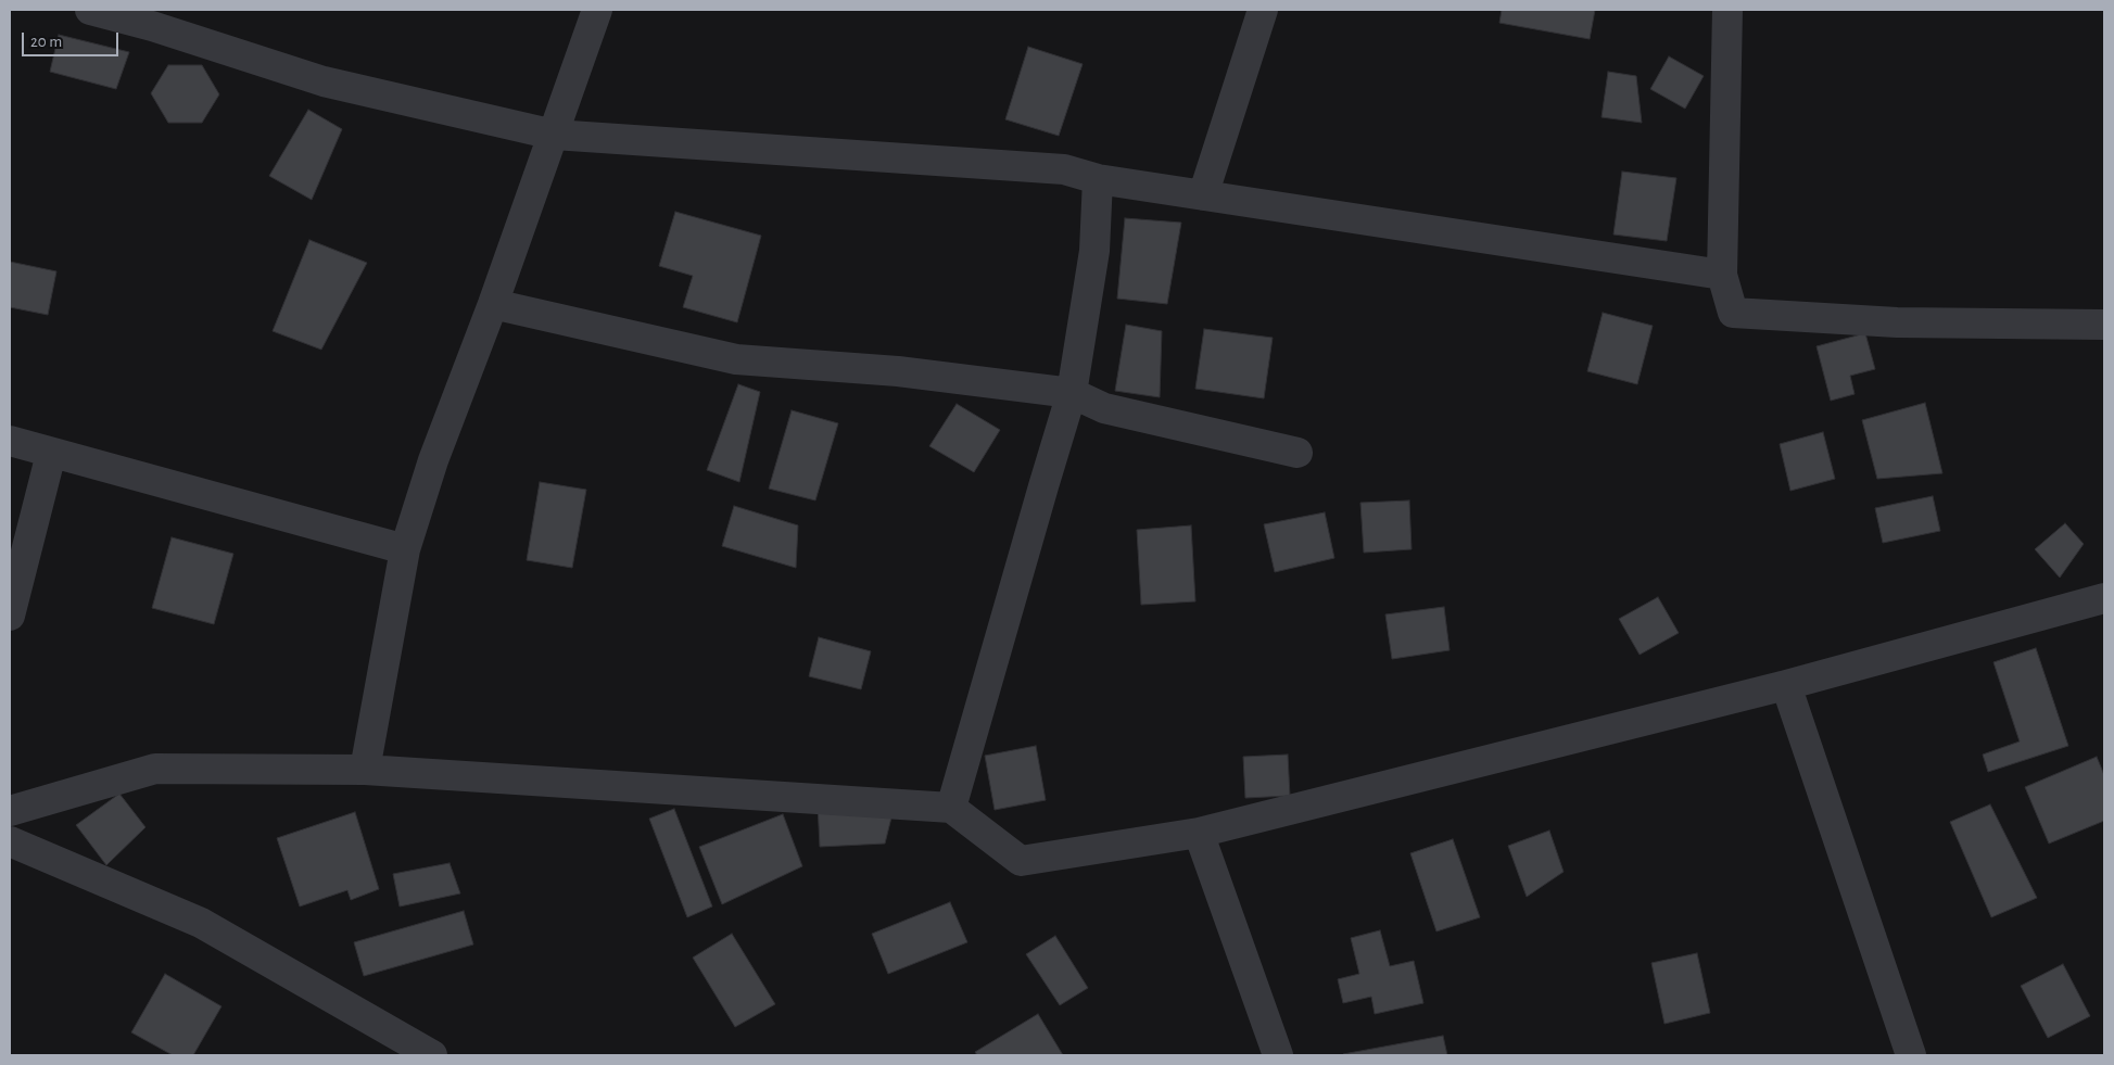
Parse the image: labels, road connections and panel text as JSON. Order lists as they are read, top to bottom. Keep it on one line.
{"scale_bar":"20 m"}
